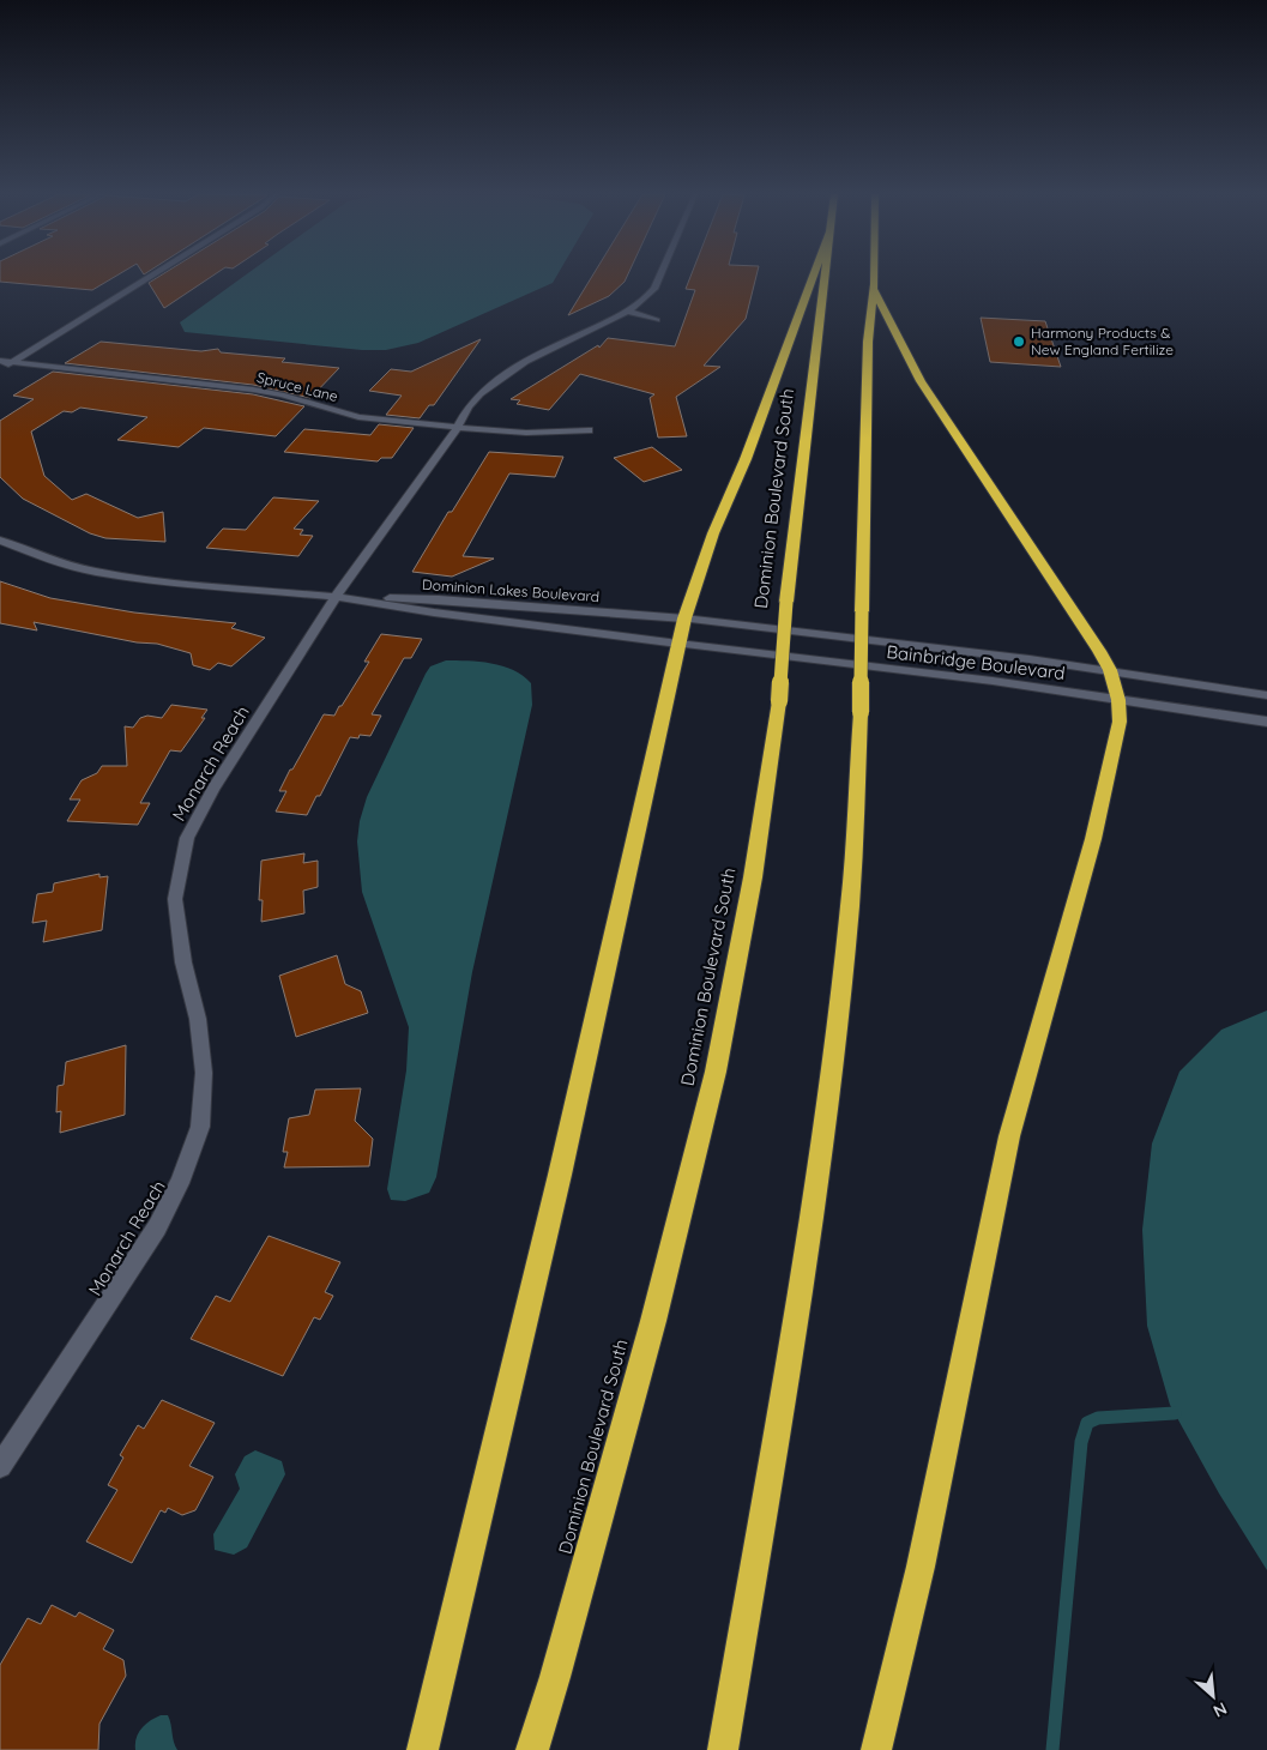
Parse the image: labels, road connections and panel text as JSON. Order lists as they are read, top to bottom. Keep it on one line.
{"streets":{"highway":["Dominion Boulevard South"],"street":["Spruce Lane","Dominion Lakes Boulevard","Bainbridge Boulevard","Monarch Reach"]},"crossings":[["Spruce Lane","Monarch Reach"],["Dominion Lakes Boulevard","Bainbridge Boulevard"],["Dominion Lakes Boulevard","Monarch Reach"]],"places":["Harmony Products & New England Fertilize"],"north":"bottom right"}
